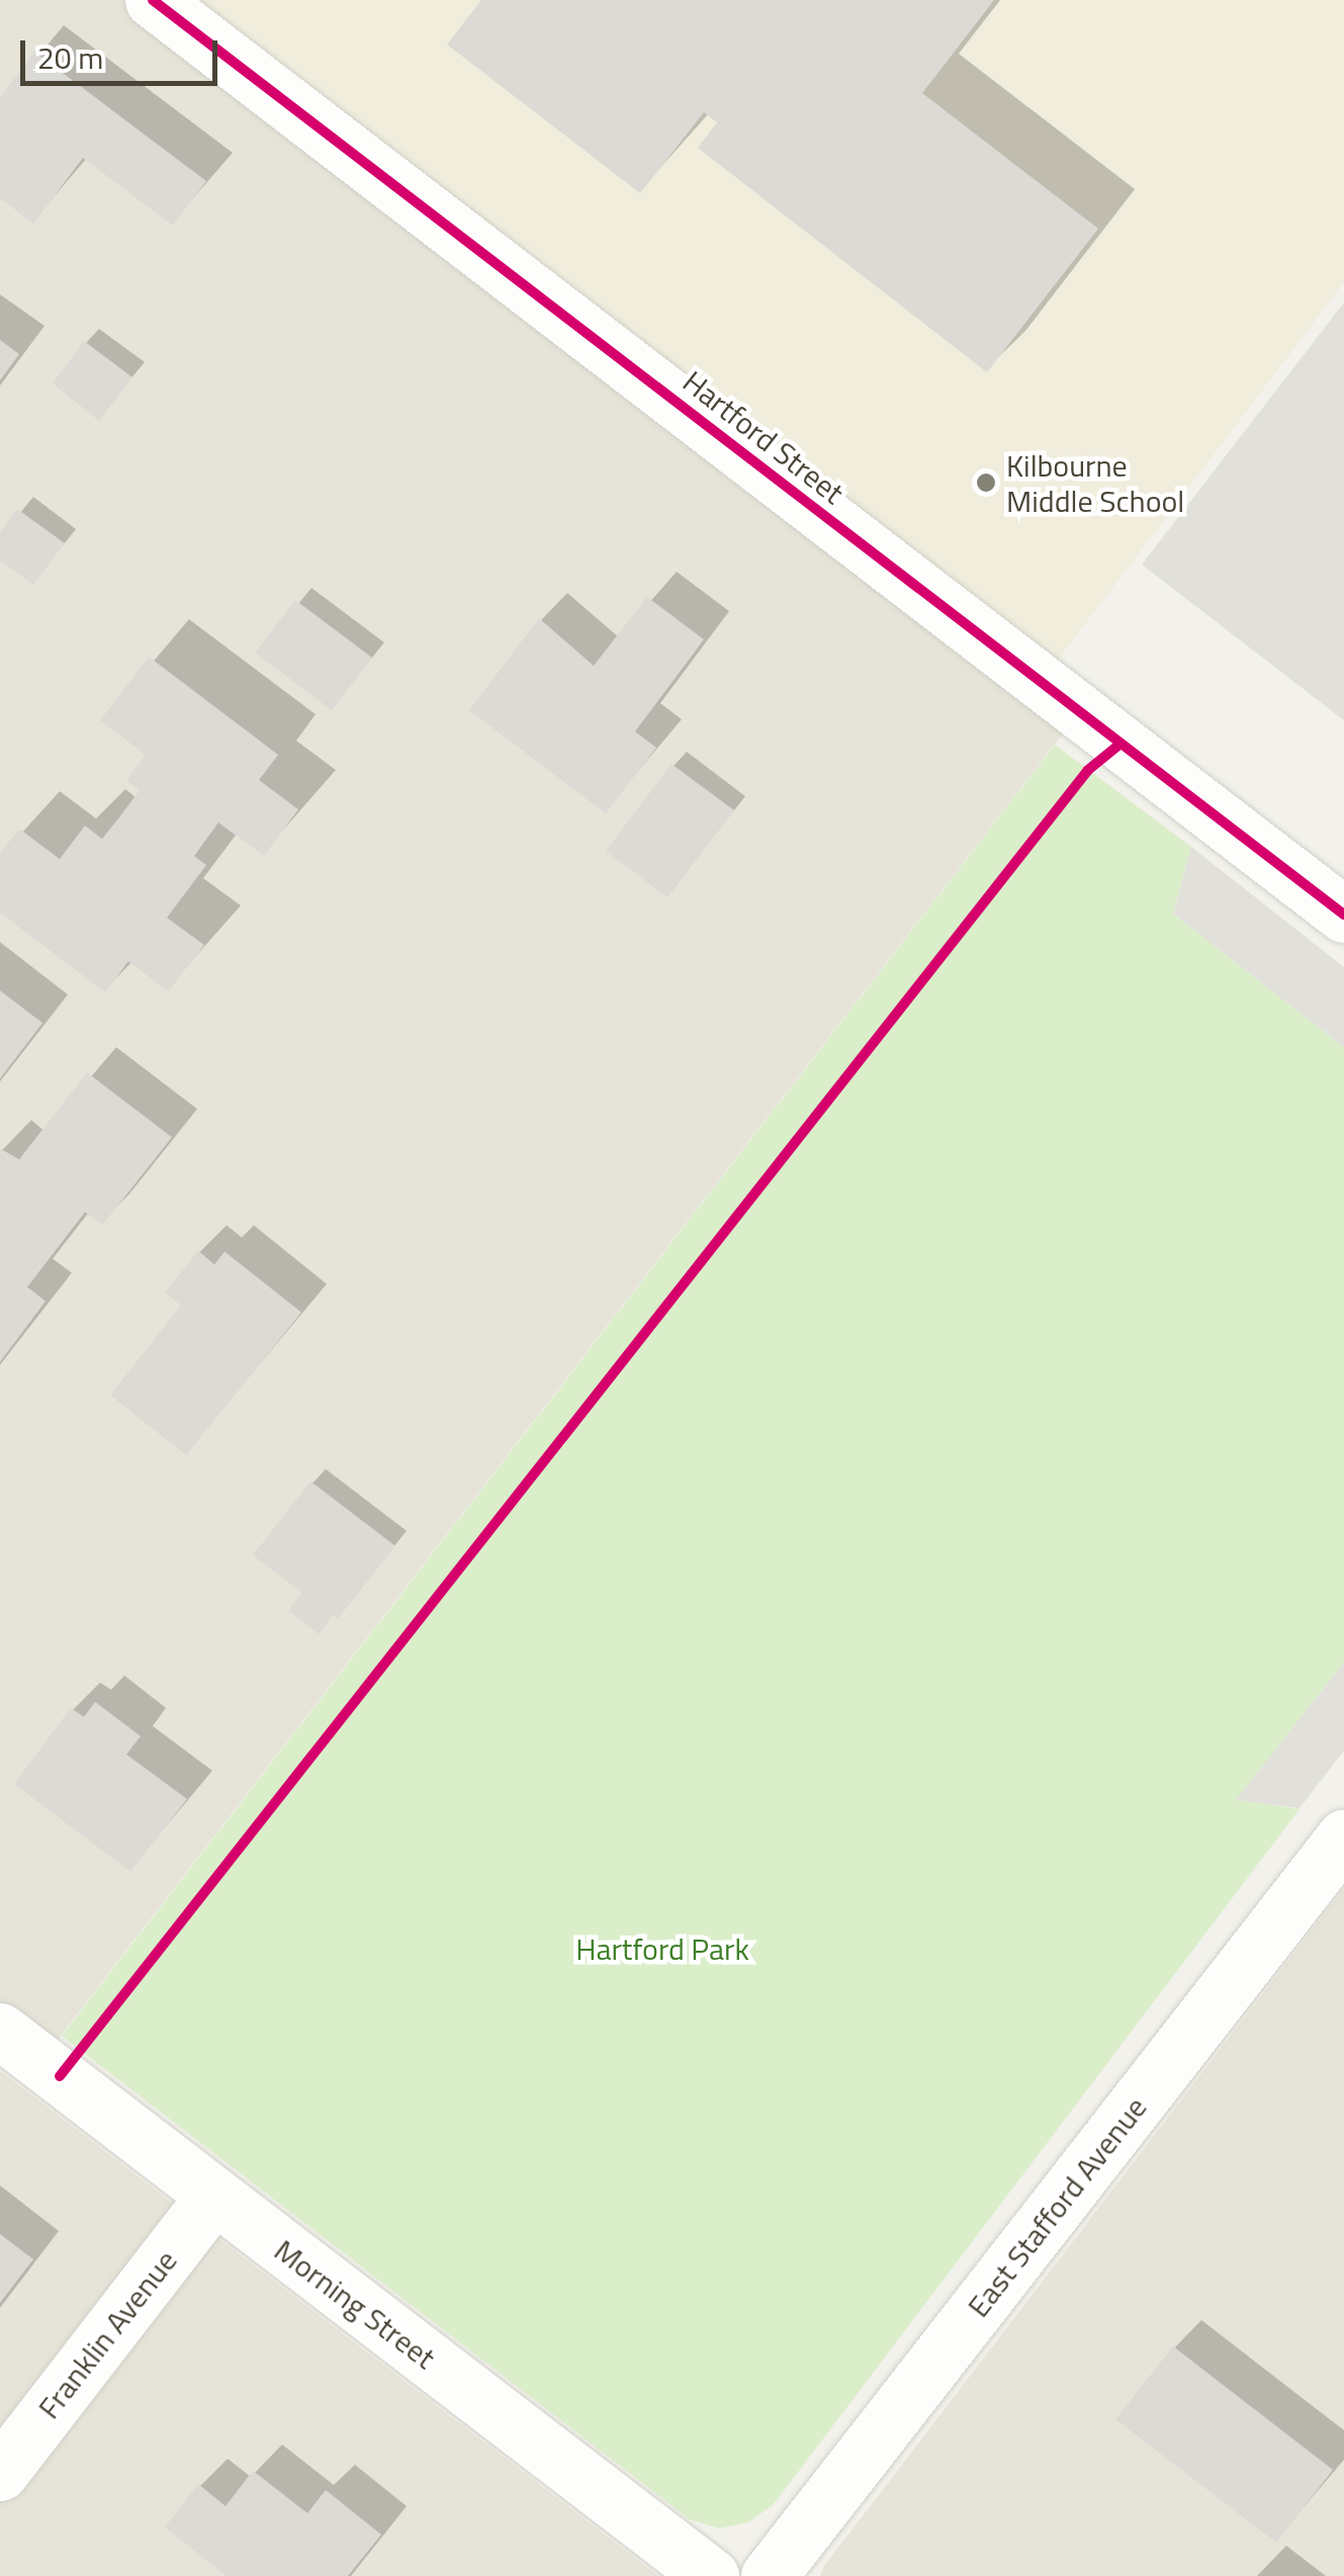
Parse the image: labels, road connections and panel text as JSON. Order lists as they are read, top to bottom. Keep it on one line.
{"streets":{"street":["Hartford Street","East Stafford Avenue","Morning Street","Franklin Avenue"]},"crossings":[["Morning Street","Franklin Avenue"]],"parks":["Hartford Park"],"places":["Kilbourne Middle School"],"scale_bar":"20 m"}
